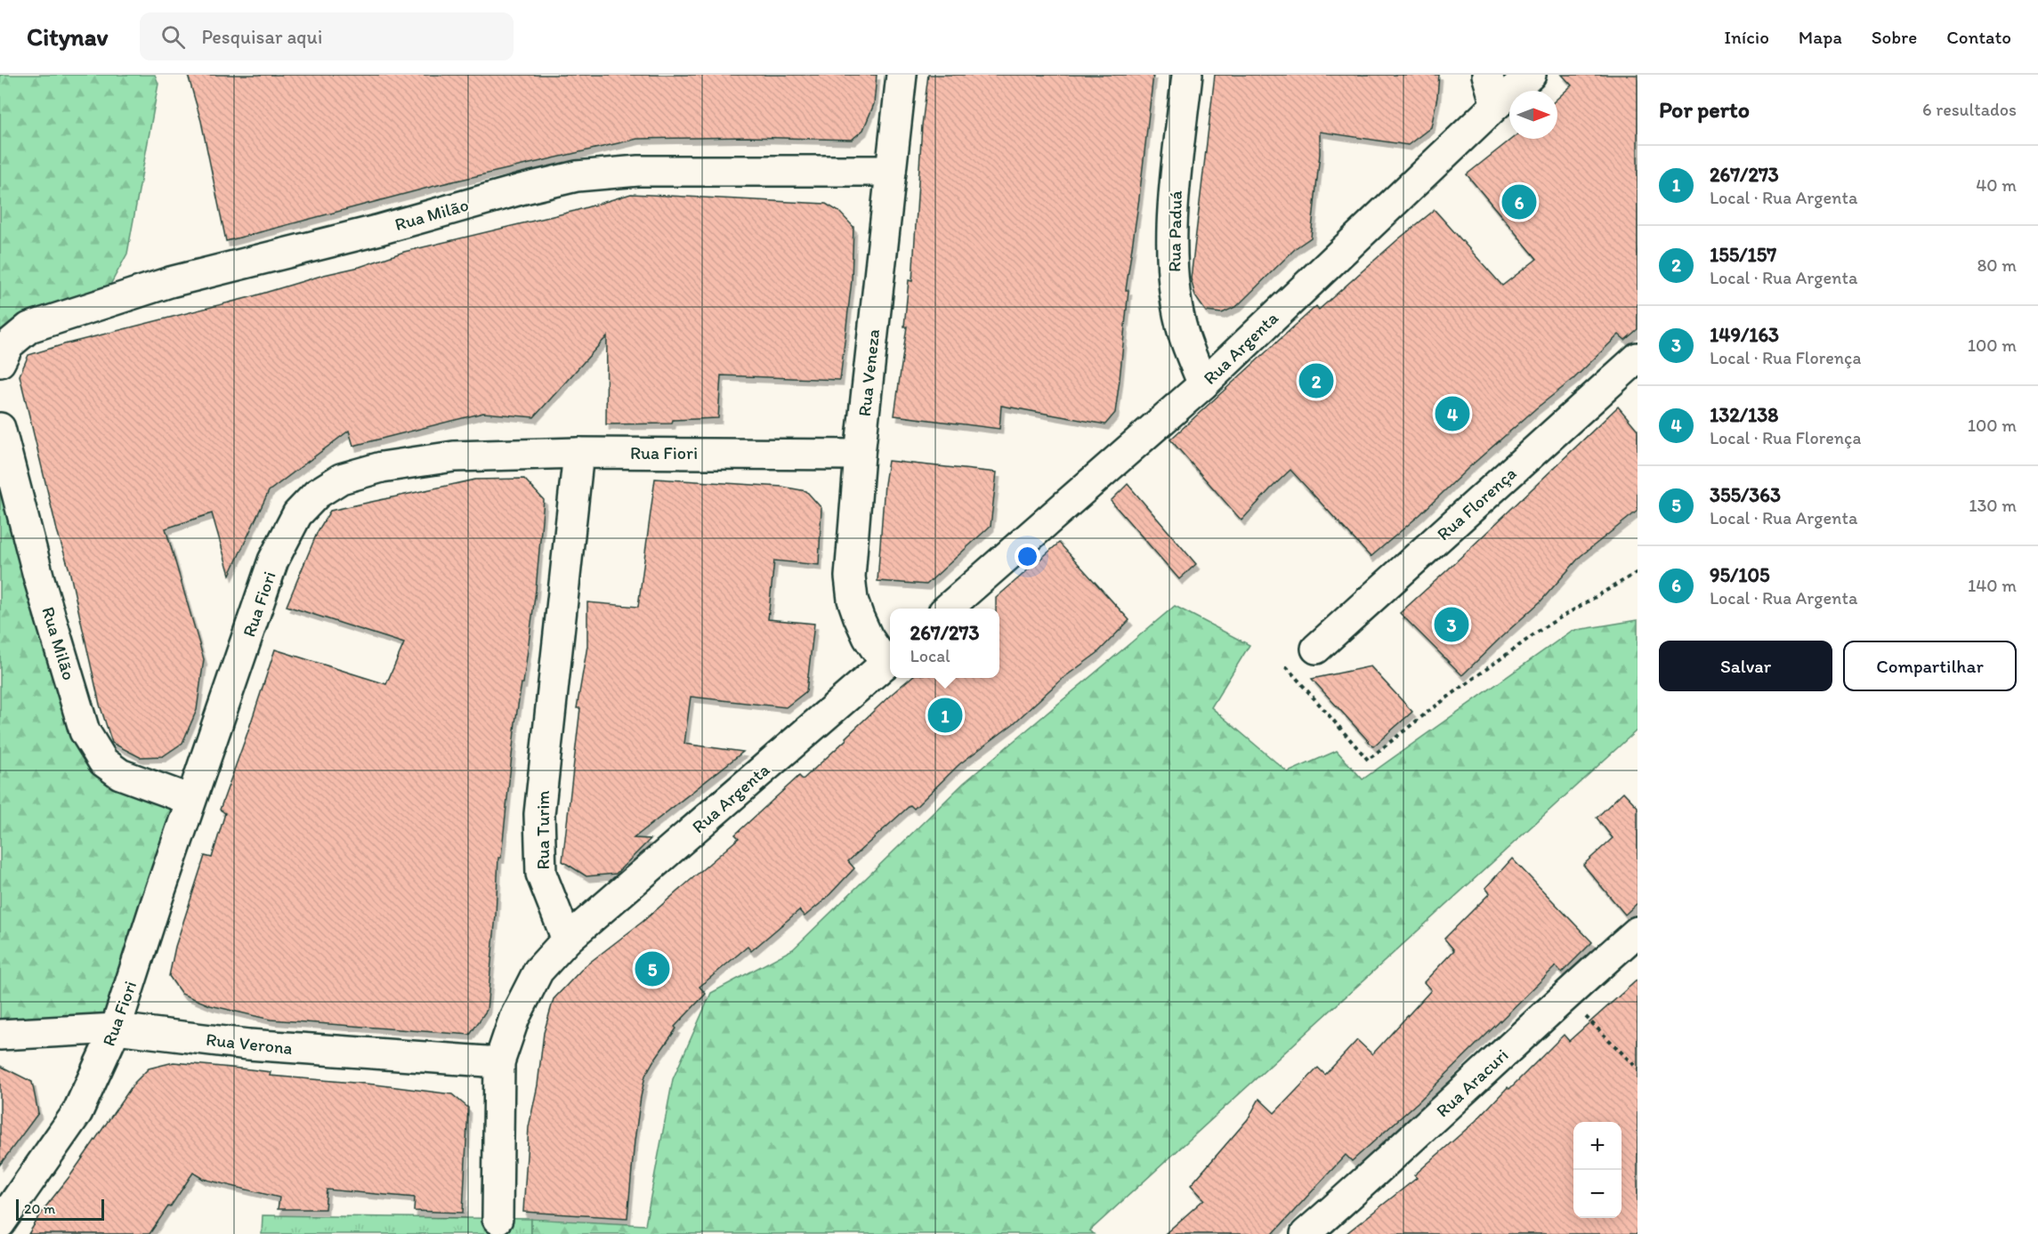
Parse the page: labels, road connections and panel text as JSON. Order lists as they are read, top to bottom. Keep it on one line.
{"streets":{"street":["Rua Milão","Rua Paduá","Rua Argenta","Rua Veneza","Rua Fiori","Rua Florença","Rua Turim","Rua Verona","Rua Aracuri"]},"crossings":[["Rua Milão","Rua Veneza"],["Rua Milão","Rua Fiori"],["Rua Paduá","Rua Argenta"],["Rua Argenta","Rua Veneza"],["Rua Argenta","Rua Turim"],["Rua Veneza","Rua Fiori"],["Rua Fiori","Rua Turim"],["Rua Fiori","Rua Verona"]],"scale_bar":"20 m","north":"right","page":{"header":"Citynav","search":"Pesquisar aqui","nav":["Início","Mapa","Sobre","Contato"],"heading":["Por perto","6 resultados"],"list":[{"mark":"1","name":"267/273","note":"Local · Rua Argenta","value":"40 m"},{"mark":"2","name":"155/157","note":"Local · Rua Argenta","value":"80 m"},{"mark":"3","name":"149/163","note":"Local · Rua Florença","value":"100 m"},{"mark":"4","name":"132/138","note":"Local · Rua Florença","value":"100 m"},{"mark":"5","name":"355/363","note":"Local · Rua Argenta","value":"130 m"},{"mark":"6","name":"95/105","note":"Local · Rua Argenta","value":"140 m"}],"pins":["6","2","4","3","1","5"],"popup":["267/273","Local"],"buttons":["Salvar","Compartilhar"],"map_buttons":["+","−"],"scale":"20 m"}}
